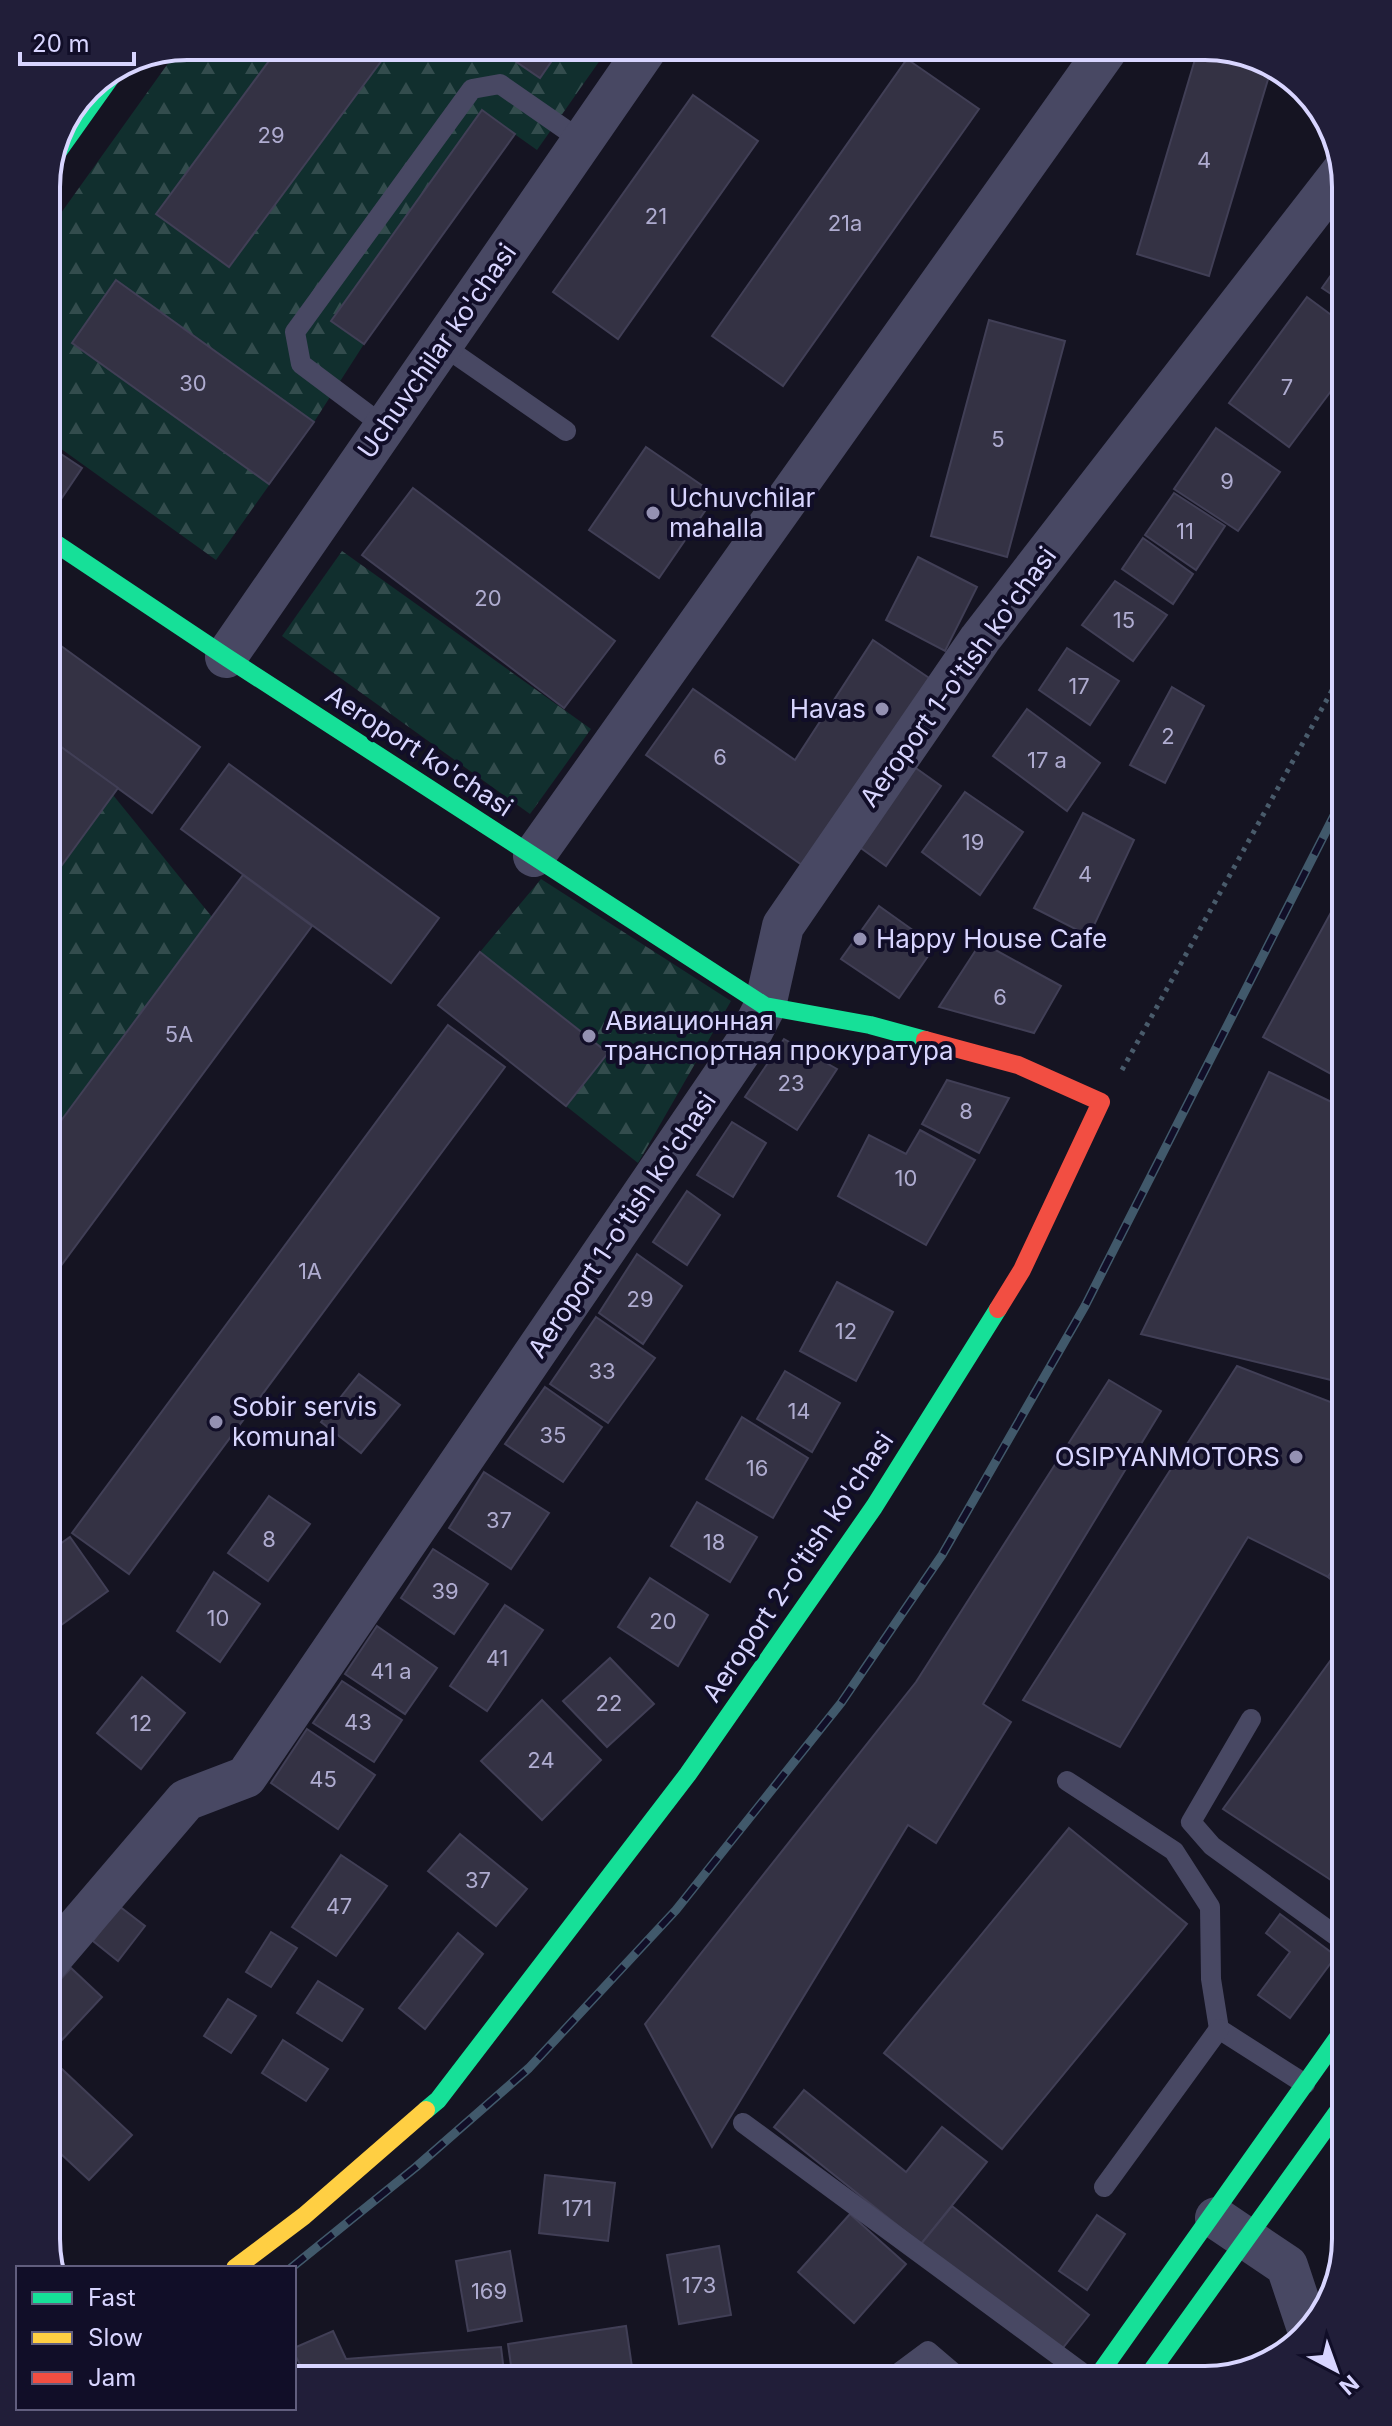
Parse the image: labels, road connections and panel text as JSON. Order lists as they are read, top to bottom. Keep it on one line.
{"streets":{"street":["Uchuvchilar ko'chasi","Aeroport 1-o'tish ko'chasi","Aeroport ko'chasi","Aeroport 2-o'tish ko'chasi"]},"crossings":[["Uchuvchilar ko'chasi","Aeroport ko'chasi"],["Aeroport 1-o'tish ko'chasi","Aeroport ko'chasi"]],"places":["Uchuvchilar mahalla","Havas","Happy House Cafe","Авиационная транспортная прокуратура","Sobir servis komunal","OSIPYANMOTORS"],"house_numbers":["29","4","21","21a","30","7","5","9","11","20","15","17","2","6","17 а","19","4","6","5A","23","8","10","1A","29","12","33","14","35","16","37","8","18","39","10","20","41","41 а","22","43","12","24","45","37","47","171","173","169"],"legend":["Fast","Slow","Jam"],"scale_bar":"20 m","north":"bottom right"}
